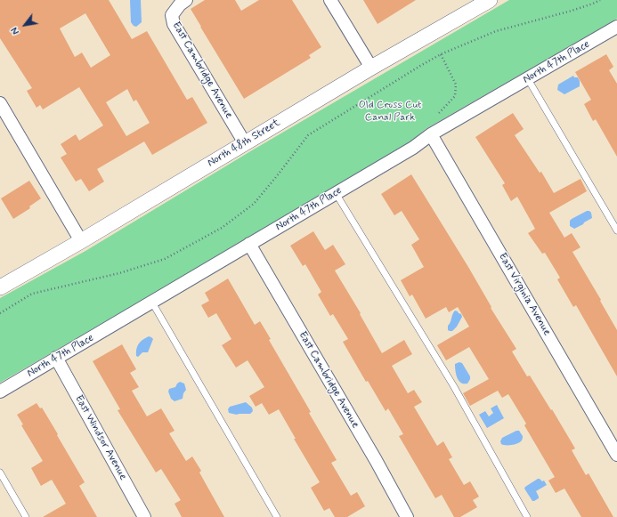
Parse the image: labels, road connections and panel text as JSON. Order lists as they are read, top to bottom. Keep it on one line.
{"streets":{"street":["North 47th Place","East Cambridge Avenue","North 48th Street","East Virginia Avenue","East Windsor Avenue"]},"crossings":[["North 47th Place","East Cambridge Avenue"],["North 47th Place","East Virginia Avenue"],["North 47th Place","East Windsor Avenue"],["East Cambridge Avenue","North 48th Street"]],"parks":["Old Cross Cut Canal Park"],"north":"bottom left"}
